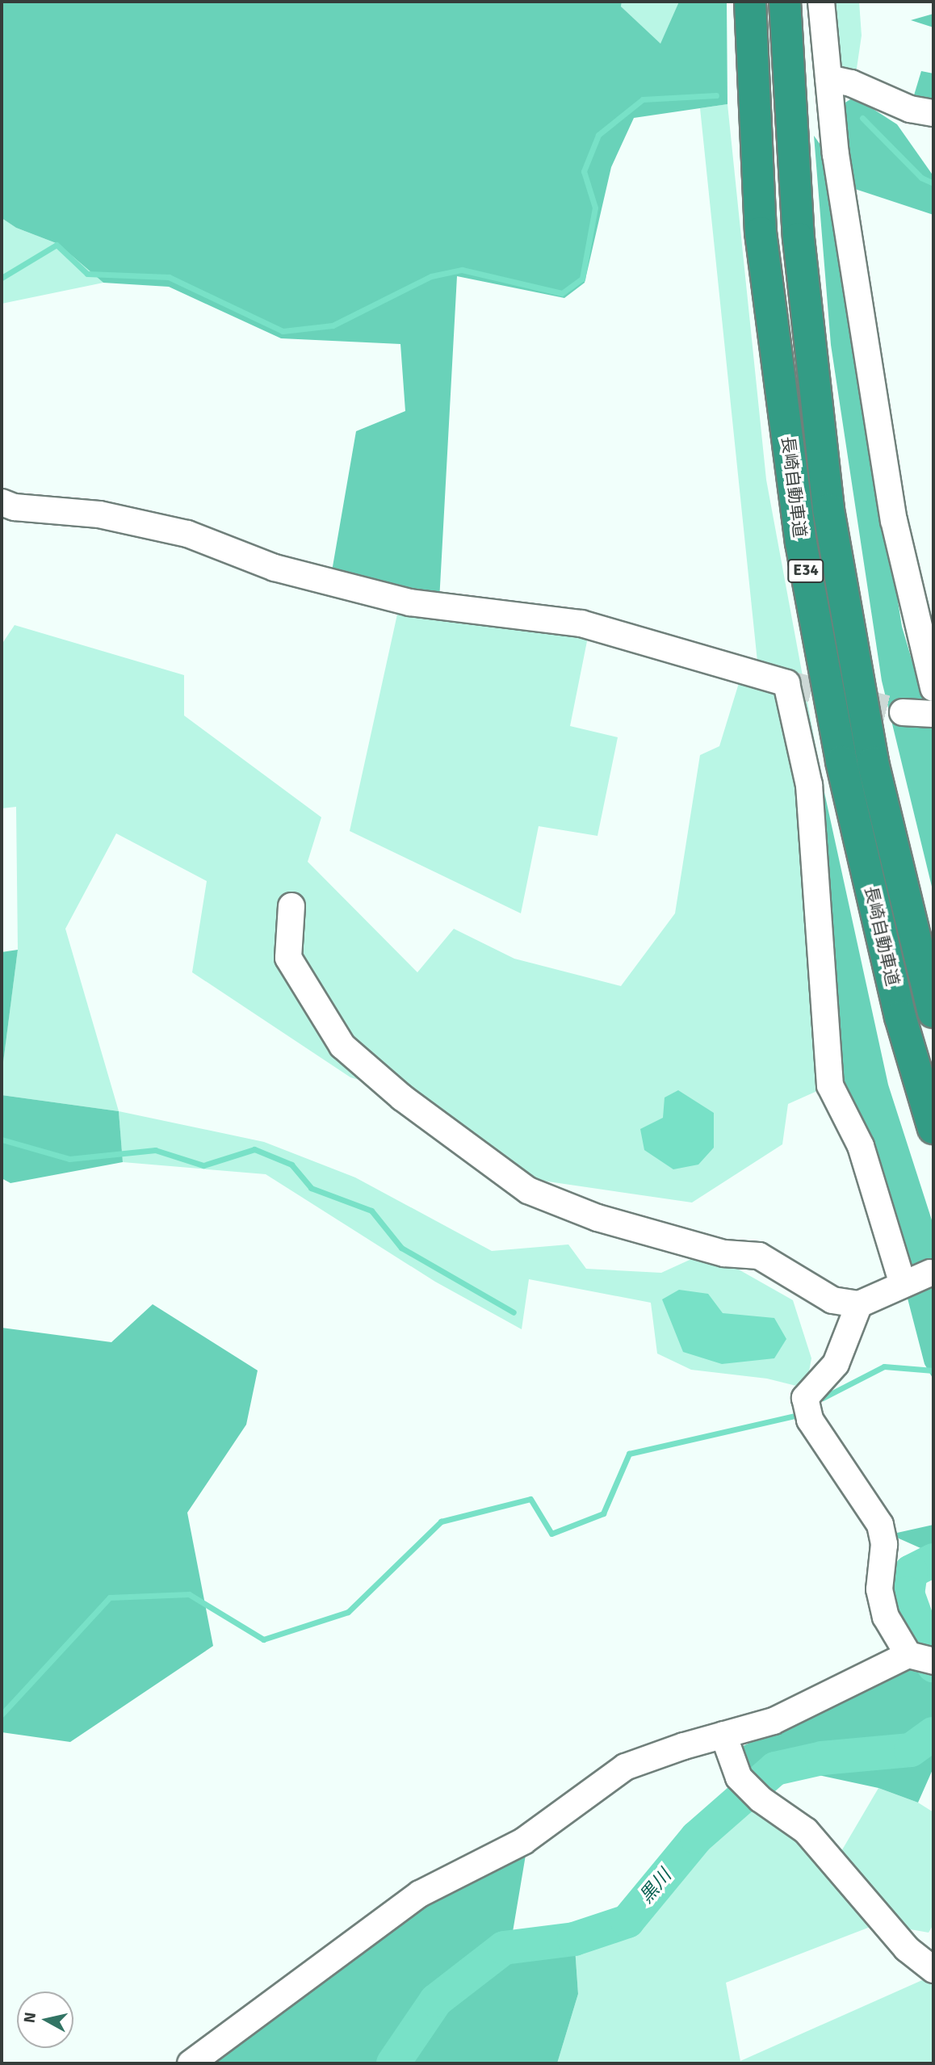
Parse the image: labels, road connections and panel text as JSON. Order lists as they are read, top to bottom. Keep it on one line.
{"streets":{"highway":["長崎自動車道","E34"]},"water":["黒川"],"north":"left"}
